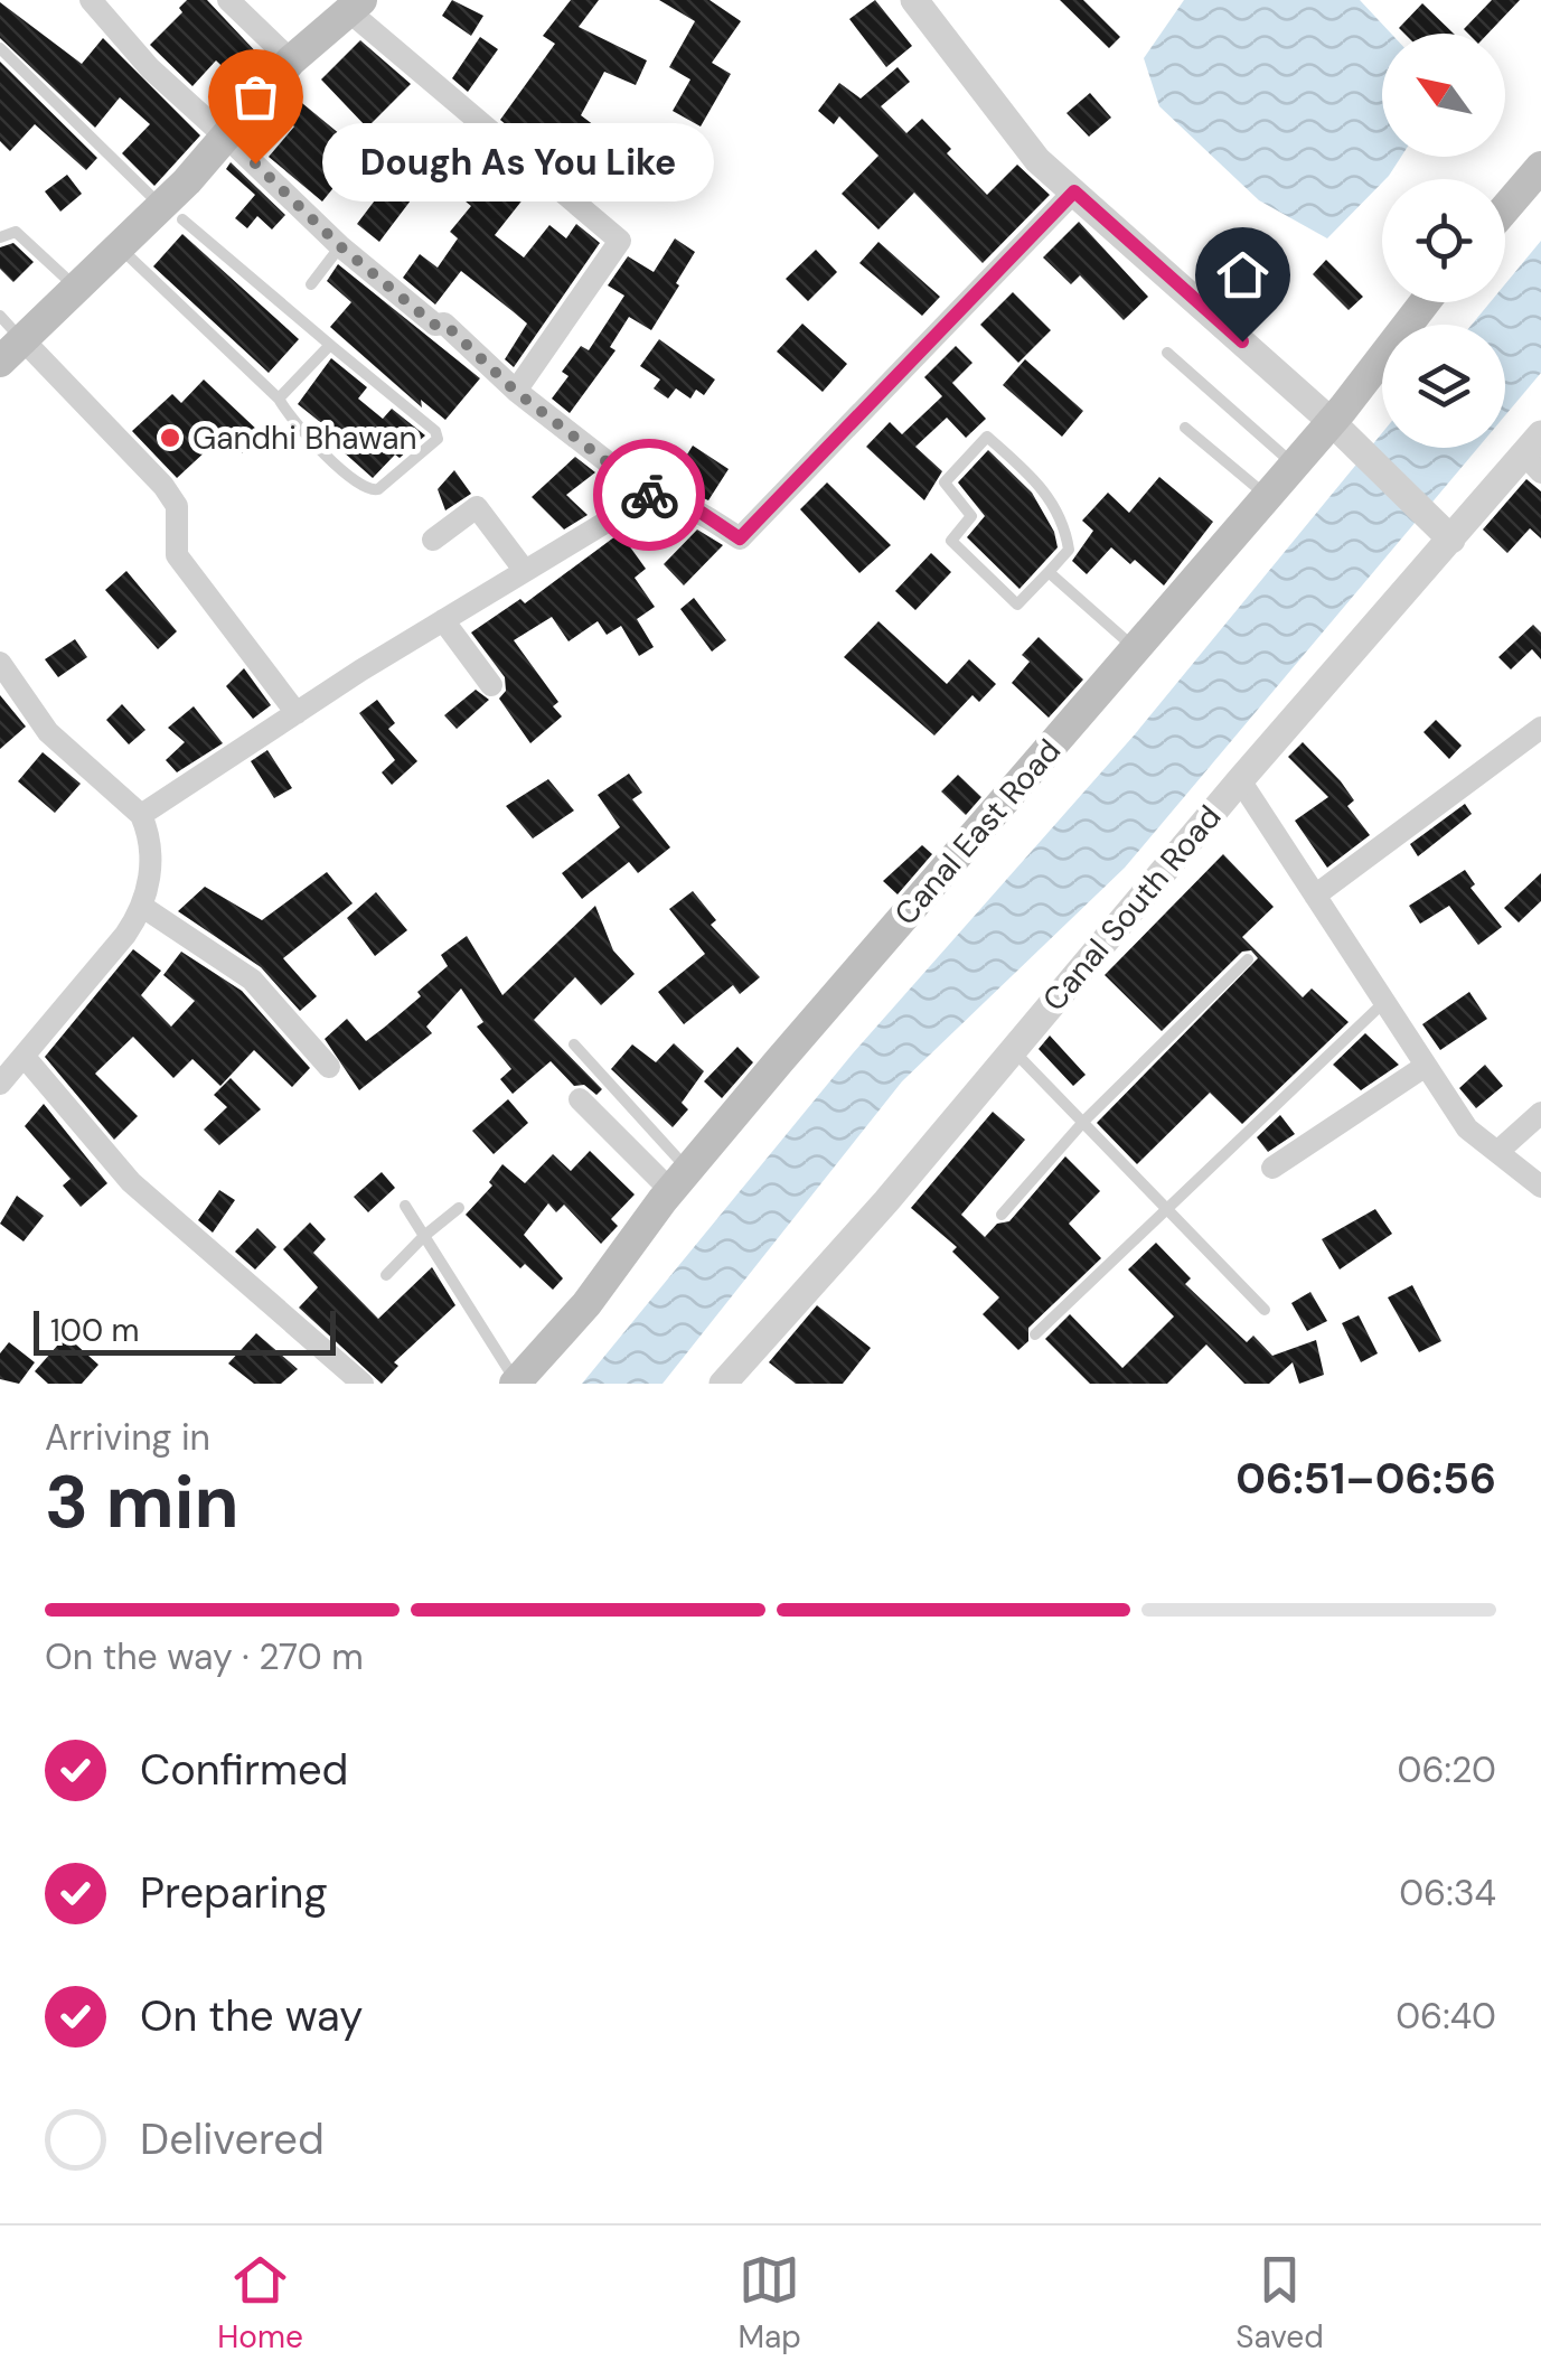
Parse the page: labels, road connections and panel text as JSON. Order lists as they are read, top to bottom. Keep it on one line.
{"streets":{"main road":["Canal East Road"],"street":["Canal South Road"]},"places":["Dough As You Like","Gandhi Bhawan"],"scale_bar":"100 m","north":"top left","page":{"bubble":"Dough As You Like","scale":"100 m","heading":["3 min","Arriving in","06:51–06:56"],"bar":"On the way · 270 m","list":[["Confirmed","06:20"],["Preparing","06:34"],["On the way","06:40"],"Delivered"],"tabs":["Home","Map","Saved"]}}
